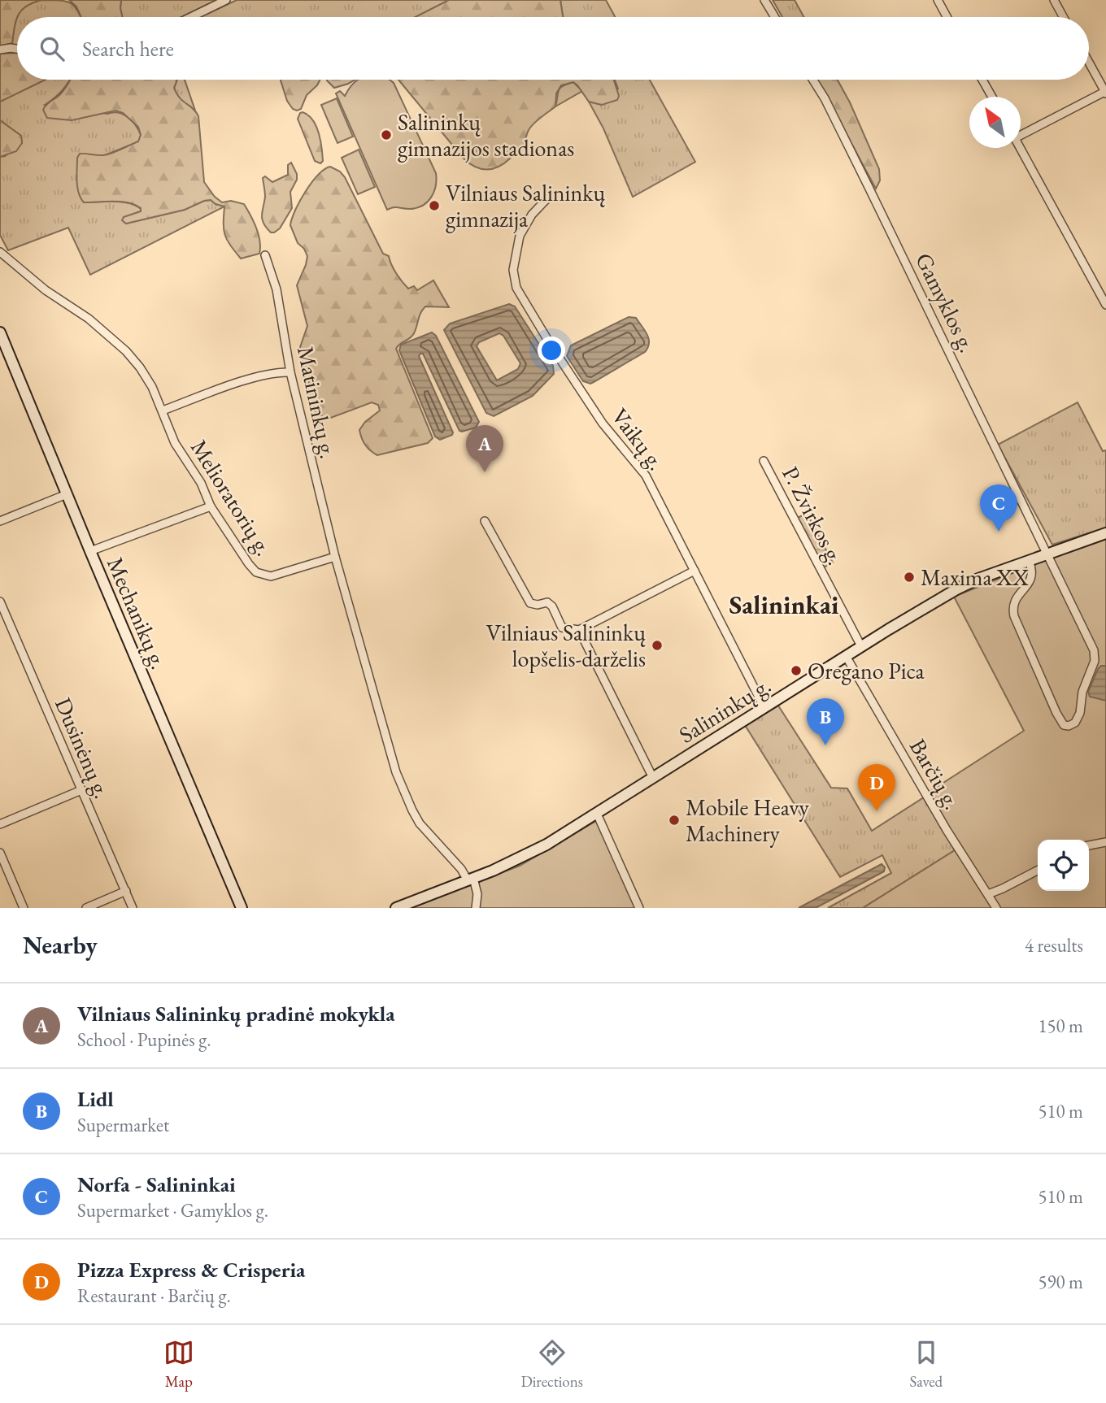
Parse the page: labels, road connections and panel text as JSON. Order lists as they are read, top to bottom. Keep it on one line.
{"streets":{"main road":["Mechanikų g.","Salininkų g."],"street":["Gamyklos g.","Matininkų g.","Vaikų g.","Melioratorių g.","P. Žvirkos g.","Dusinėnų g.","Barčių g."]},"crossings":[["Gamyklos g.","Salininkų g."],["Matininkų g.","Melioratorių g."],["Vaikų g.","Salininkų g."],["P. Žvirkos g.","Salininkų g."],["Salininkų g.","Barčių g."]],"districts":["Salininkai"],"places":["Salininkų gimnazijos stadionas","Vilniaus Salininkų gimnazija","Maxima XX","Vilniaus Salininkų lopšelis-darželis","Oregano Pica","Mobile Heavy Machinery"],"north":"top left","page":{"search":"Search here","pins":["A","C","B","D"],"heading":["Nearby","4 results"],"list":[{"mark":"A","name":"Vilniaus Salininkų pradinė mokykla","note":"School · Pupinės g.","value":"150 m"},{"mark":"B","name":"Lidl","note":"Supermarket","value":"510 m"},{"mark":"C","name":"Norfa - Salininkai","note":"Supermarket · Gamyklos g.","value":"510 m"},{"mark":"D","name":"Pizza Express & Crisperia","note":"Restaurant · Barčių g.","value":"590 m"}],"nav":["Map","Directions","Saved"]}}
